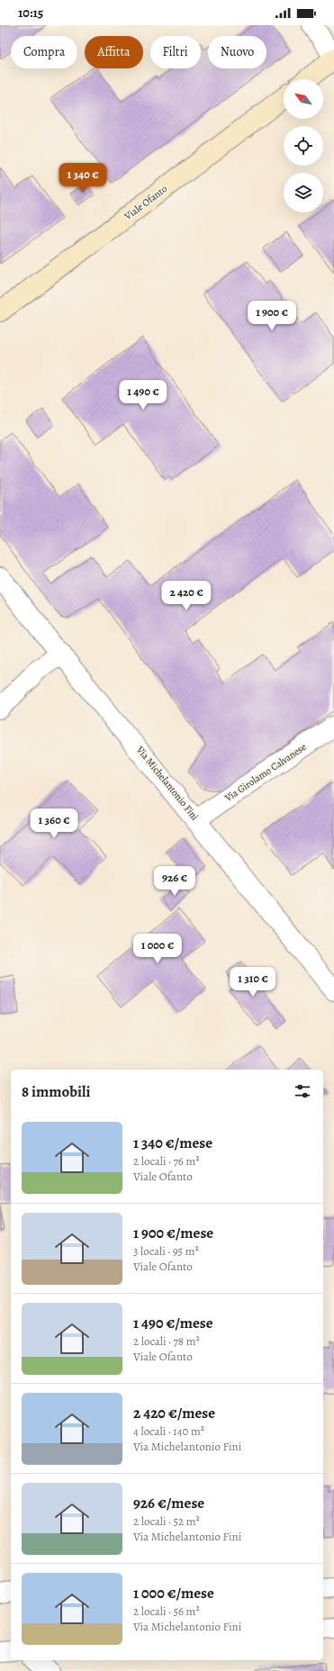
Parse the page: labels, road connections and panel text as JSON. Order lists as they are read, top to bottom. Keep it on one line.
{"streets":{"main road":["Viale Ofanto"],"street":["Via Girolamo Calvanese","Via Michelantonio Fini"]},"crossings":[["Via Girolamo Calvanese","Via Michelantonio Fini"]],"north":"top left","page":{"status":"10:15","chip":["Compra","Affitta","Filtri","Nuovo"],"price":["1 340 €","1 900 €","1 490 €","2 420 €","1 360 €","926 €","1 000 €","1 310 €"],"heading":"8 immobili","list":[{"name":"1 340 €/mese","note":"2 locali · 76 m² · Viale Ofanto"},{"name":"1 900 €/mese","note":"3 locali · 95 m² · Viale Ofanto"},{"name":"1 490 €/mese","note":"2 locali · 78 m² · Viale Ofanto"},{"name":"2 420 €/mese","note":"4 locali · 140 m² · Via Michelantonio Fini"},{"name":"926 €/mese","note":"2 locali · 52 m² · Via Michelantonio Fini"},{"name":"1 000 €/mese","note":"2 locali · 56 m² · Via Michelantonio Fini"}]}}
